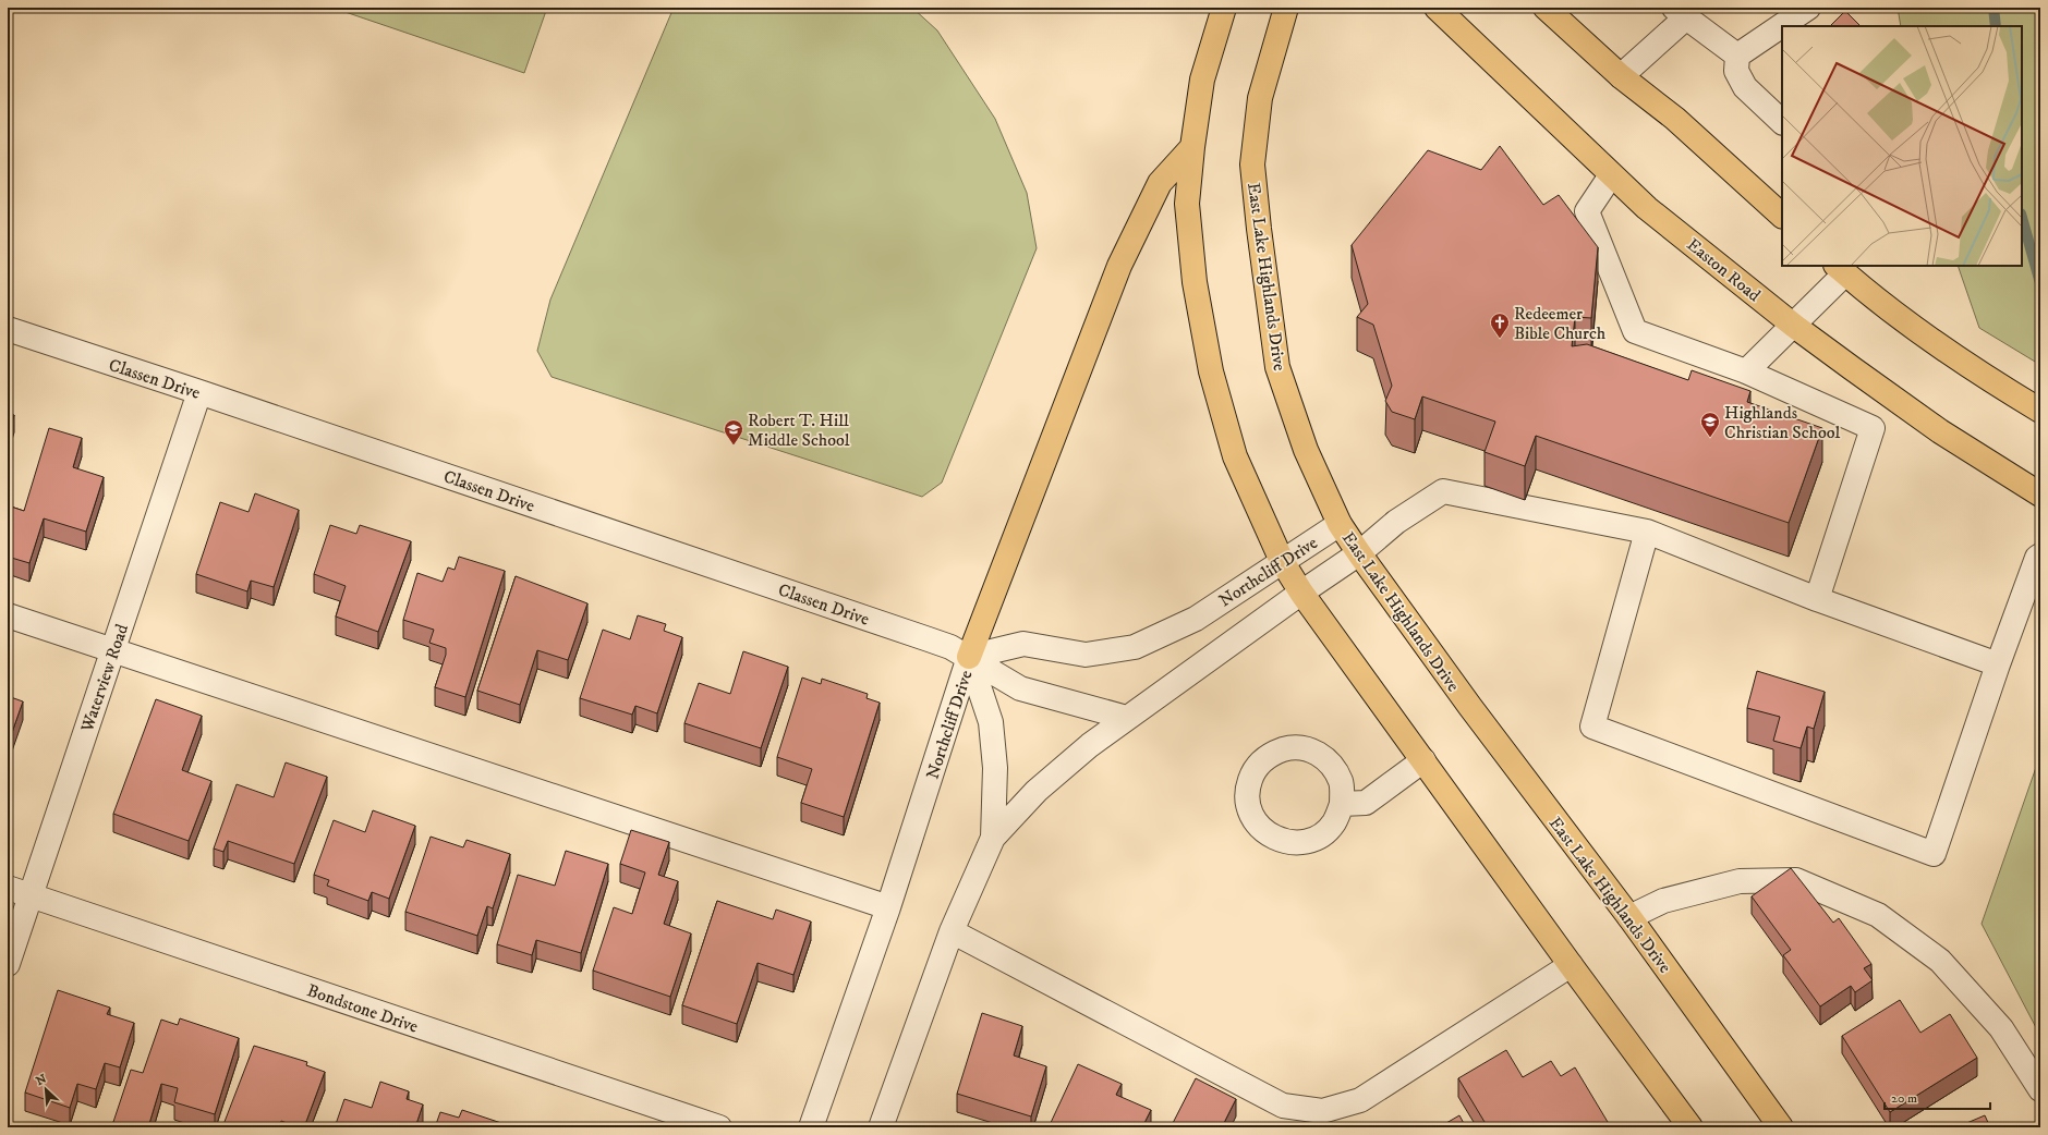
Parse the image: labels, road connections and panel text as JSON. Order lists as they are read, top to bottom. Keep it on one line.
{"streets":{"main road":["Easton Road","East Lake Highlands Drive"],"street":["Classen Drive","Northcliff Drive","Waterview Road","Bondstone Drive"]},"crossings":[["East Lake Highlands Drive","Northcliff Drive"],["Classen Drive","Northcliff Drive"],["Classen Drive","Waterview Road"],["Waterview Road","Bondstone Drive"]],"places":{"church":["Redeemer Bible Church"],"school or university":["Highlands Christian School","Robert T. Hill Middle School"]},"scale_bar":"20 m","north":"top left"}
